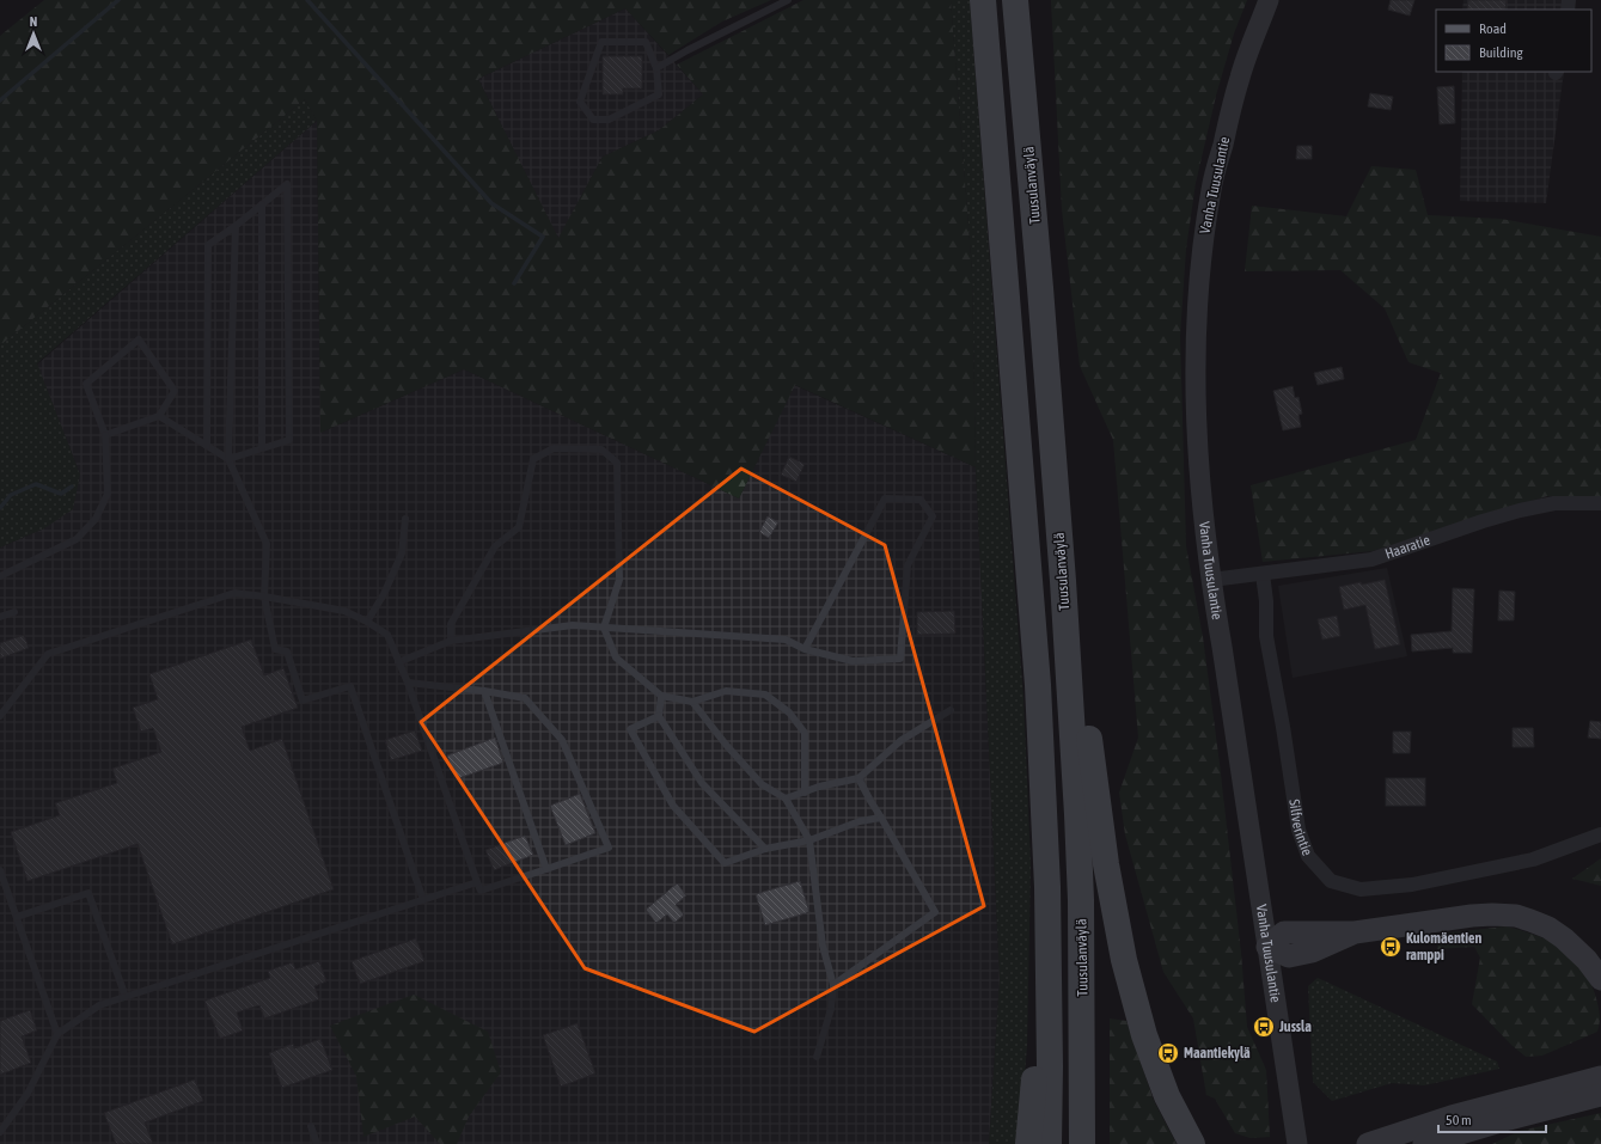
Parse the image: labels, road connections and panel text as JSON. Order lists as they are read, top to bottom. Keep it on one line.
{"streets":{"highway":["Tuusulanväylä"],"main road":["Vanha Tuusulantie"],"street":["Haaratie","Silfverintie"]},"crossings":[["Vanha Tuusulantie","Haaratie"],["Haaratie","Silfverintie"]],"places":{"bus stop":["Kulomäentien ramppi","Jussla","Maantiekylä"]},"legend":["Road","Building"],"scale_bar":"50 m","north":"top"}
